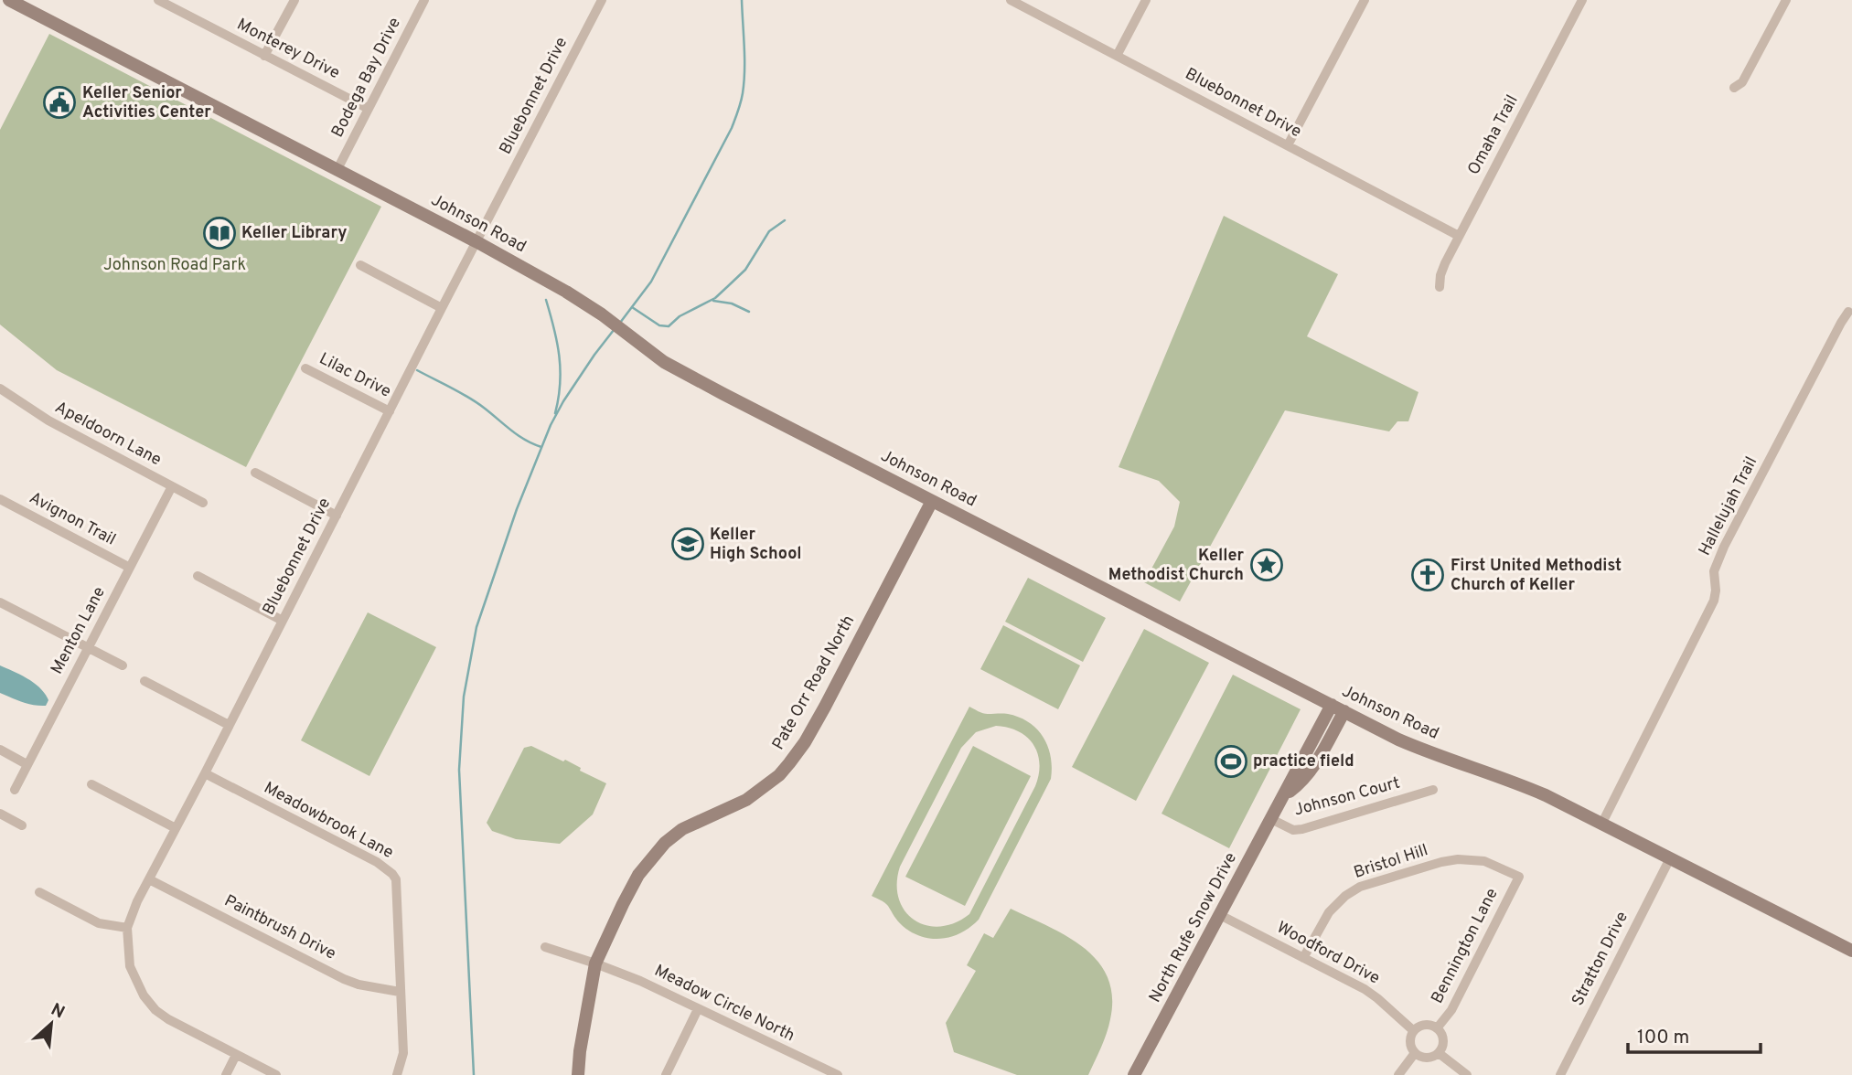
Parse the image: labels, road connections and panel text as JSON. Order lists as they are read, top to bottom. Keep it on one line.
{"streets":{"main road":["Johnson Road","Pate Orr Road North","North Rufe Snow Drive"],"street":["Monterey Drive","Bodega Bay Drive","Bluebonnet Drive","Omaha Trail","Lilac Drive","Apeldoorn Lane","Hallelujah Trail","Avignon Trail","Menton Lane","Johnson Court","Meadowbrook Lane","Bristol Hill","Paintbrush Drive","Bennington Lane","Woodford Drive","Stratton Drive","Meadow Circle North"]},"crossings":[["Monterey Drive","Bodega Bay Drive"],["Bodega Bay Drive","Johnson Road"],["Bluebonnet Drive","Omaha Trail"],["Bluebonnet Drive","Johnson Road"],["Bluebonnet Drive","Lilac Drive"],["Bluebonnet Drive","Meadowbrook Lane"],["Bluebonnet Drive","Paintbrush Drive"],["Johnson Road","Hallelujah Trail"],["Johnson Road","Pate Orr Road North"],["Johnson Road","North Rufe Snow Drive"],["Johnson Road","Stratton Drive"],["Apeldoorn Lane","Menton Lane"],["Avignon Trail","Menton Lane"],["Pate Orr Road North","Meadow Circle North"],["Johnson Court","North Rufe Snow Drive"],["Meadowbrook Lane","Paintbrush Drive"],["Bristol Hill","Bennington Lane"],["Bristol Hill","Woodford Drive"],["North Rufe Snow Drive","Woodford Drive"],["Bennington Lane","Woodford Drive"]],"parks":["Johnson Road Park"],"places":{"public building":["Keller Senior Activities Center"],"library":["Keller Library"],"school or university":["Keller High School"],"place":["Keller Methodist Church"],"church":["First United Methodist Church of Keller"],"sports":["practice field"]},"scale_bar":"100 m","north":"top right"}
